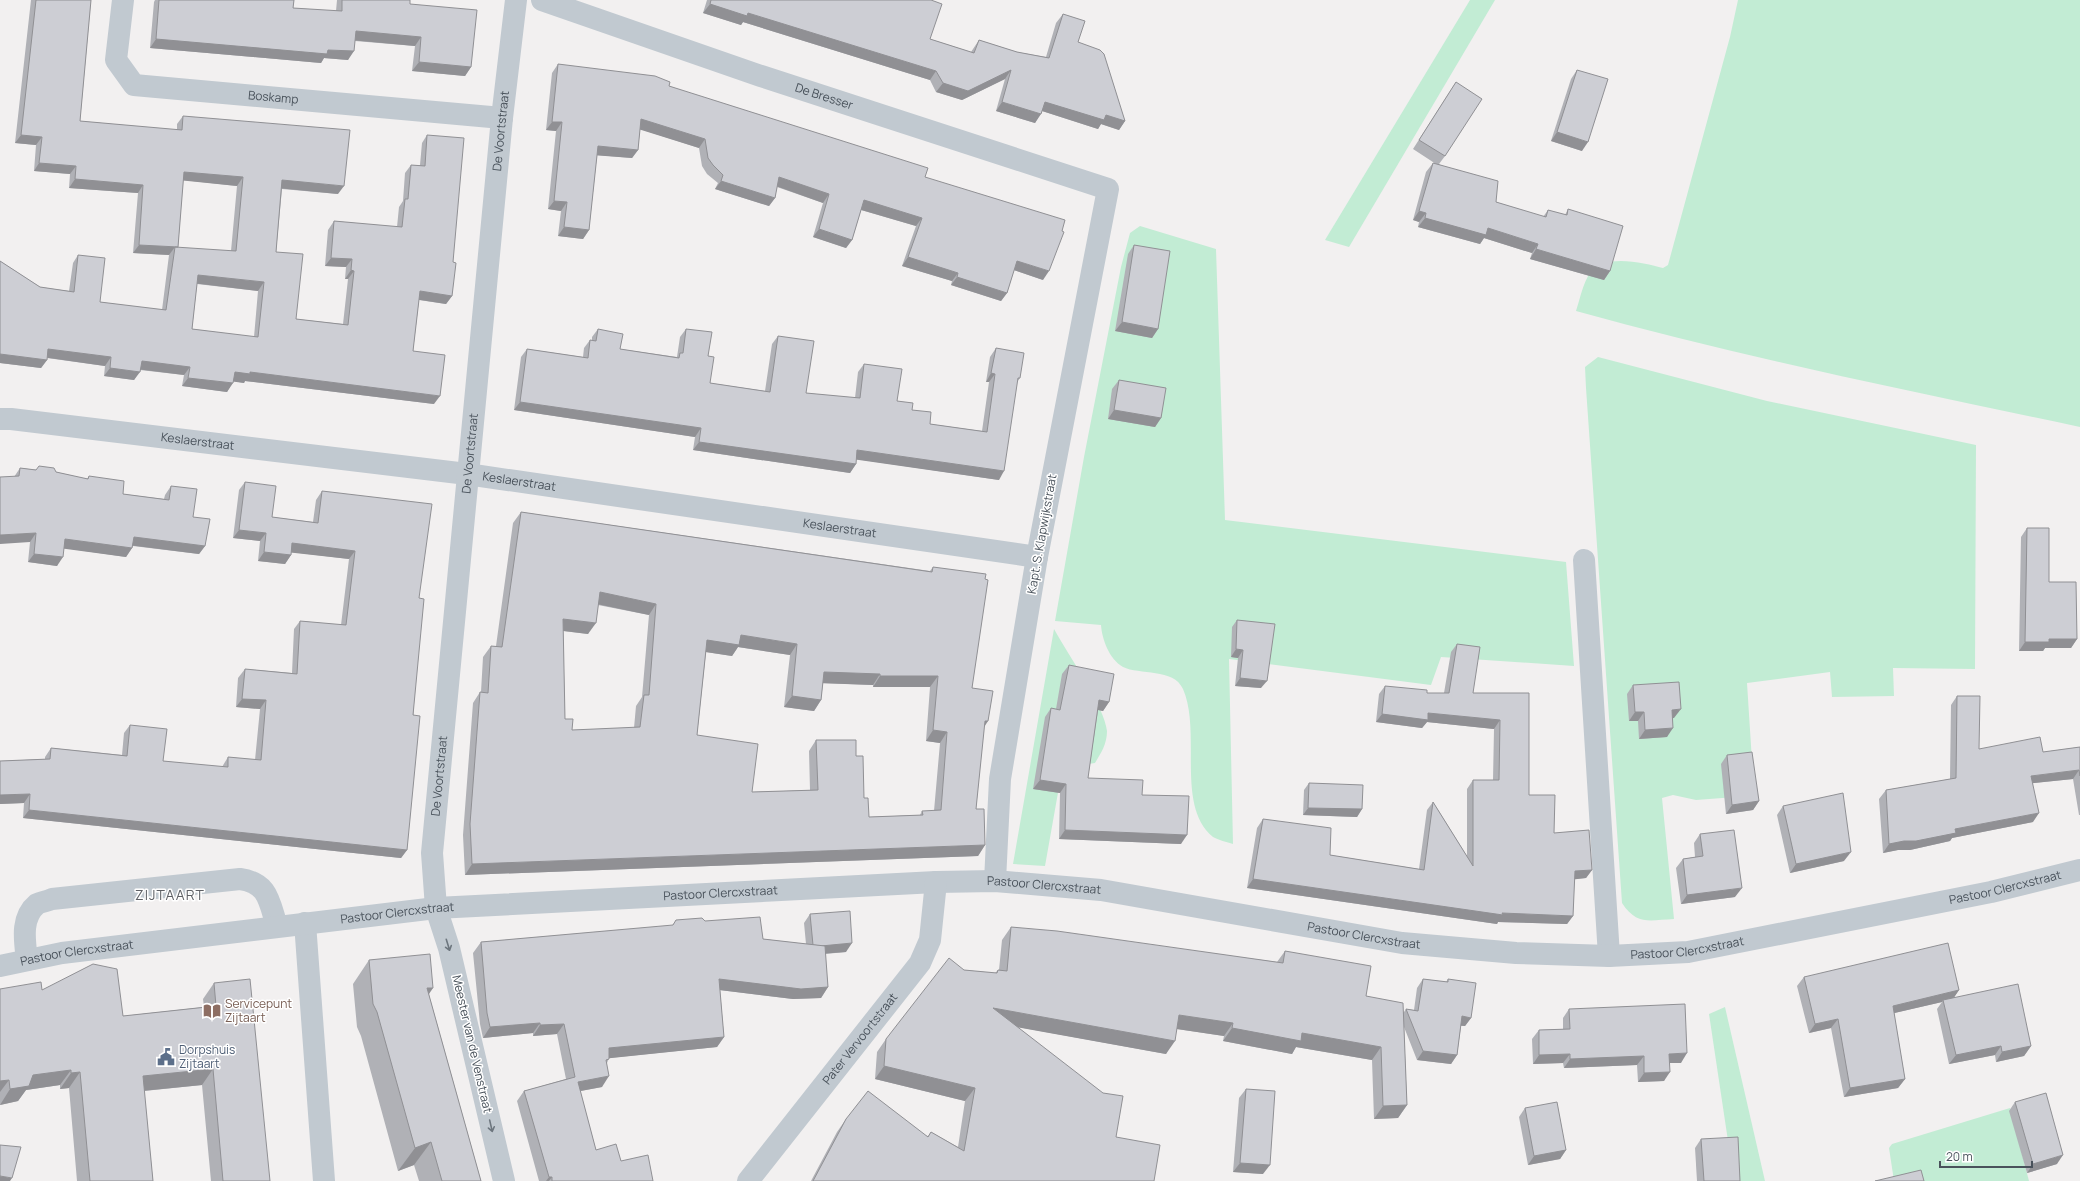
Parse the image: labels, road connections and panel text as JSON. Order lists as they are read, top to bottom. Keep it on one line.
{"streets":{"street":["Boskamp","De Bresser","De Voortstraat","Keslaerstraat","Kapt. S. Klapwijkstraat","Pastoor Clercxstraat","Pater Vervoortstraat","Meester van de Venstraat"]},"crossings":[["Boskamp","De Voortstraat"],["De Bresser","Kapt. S. Klapwijkstraat"],["De Voortstraat","Keslaerstraat"],["De Voortstraat","Pastoor Clercxstraat"],["De Voortstraat","Meester van de Venstraat"],["Keslaerstraat","Kapt. S. Klapwijkstraat"],["Kapt. S. Klapwijkstraat","Pastoor Clercxstraat"],["Pastoor Clercxstraat","Pater Vervoortstraat"],["Pastoor Clercxstraat","Meester van de Venstraat"]],"districts":["ZIJTAART"],"places":{"library":["Servicepunt Zijtaart"],"public building":["Dorpshuis Zijtaart"]},"scale_bar":"20 m"}
